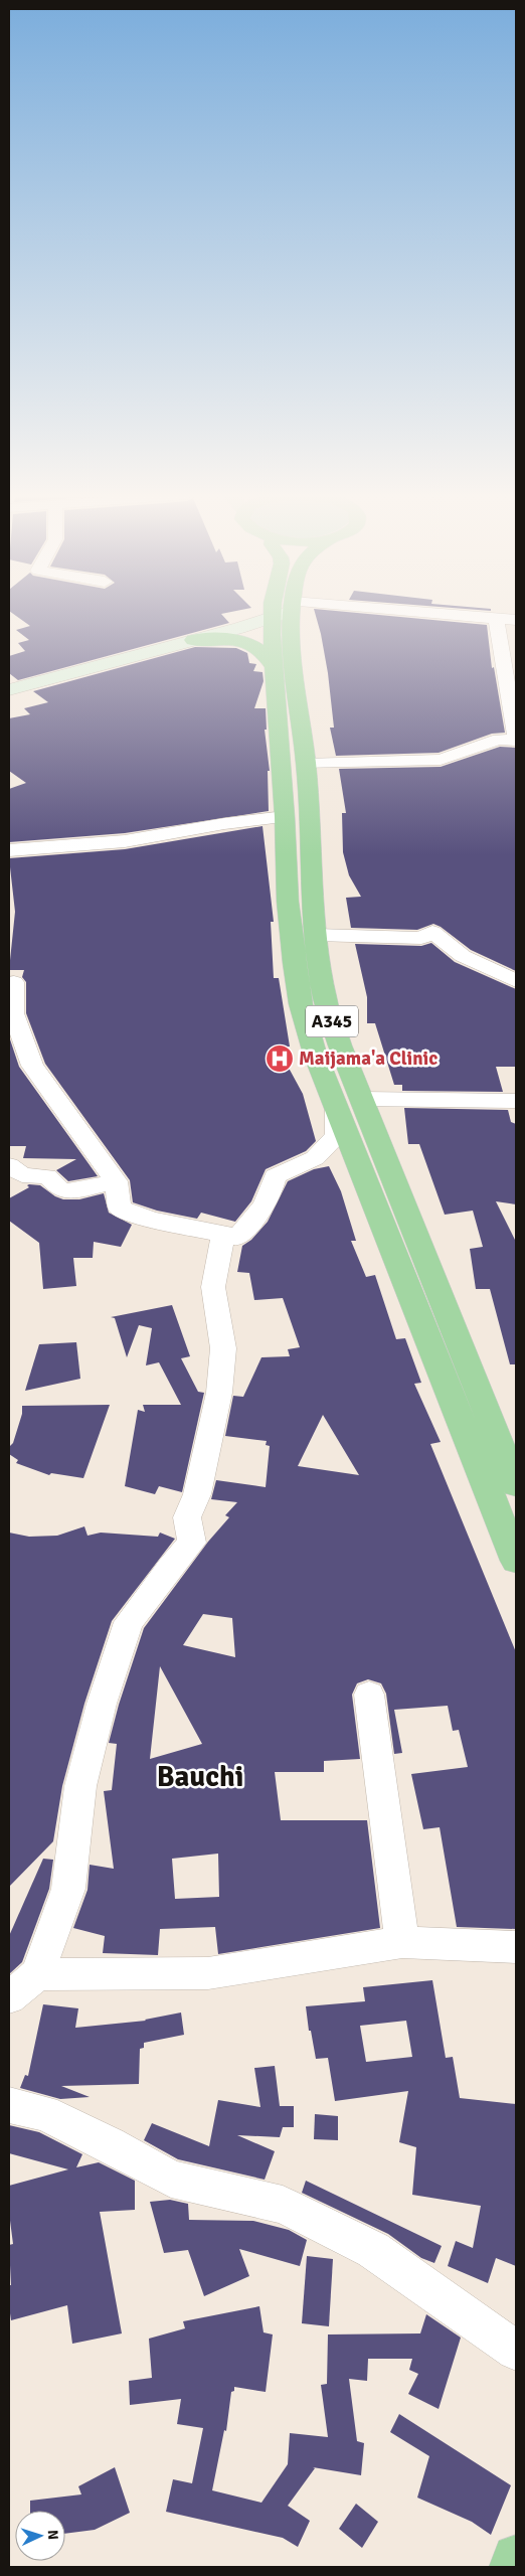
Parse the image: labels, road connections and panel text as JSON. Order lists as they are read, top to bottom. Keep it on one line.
{"streets":{"highway":["A345"]},"districts":["Bauchi"],"places":{"hospital":["Maijama'a Clinic"]},"north":"right"}
